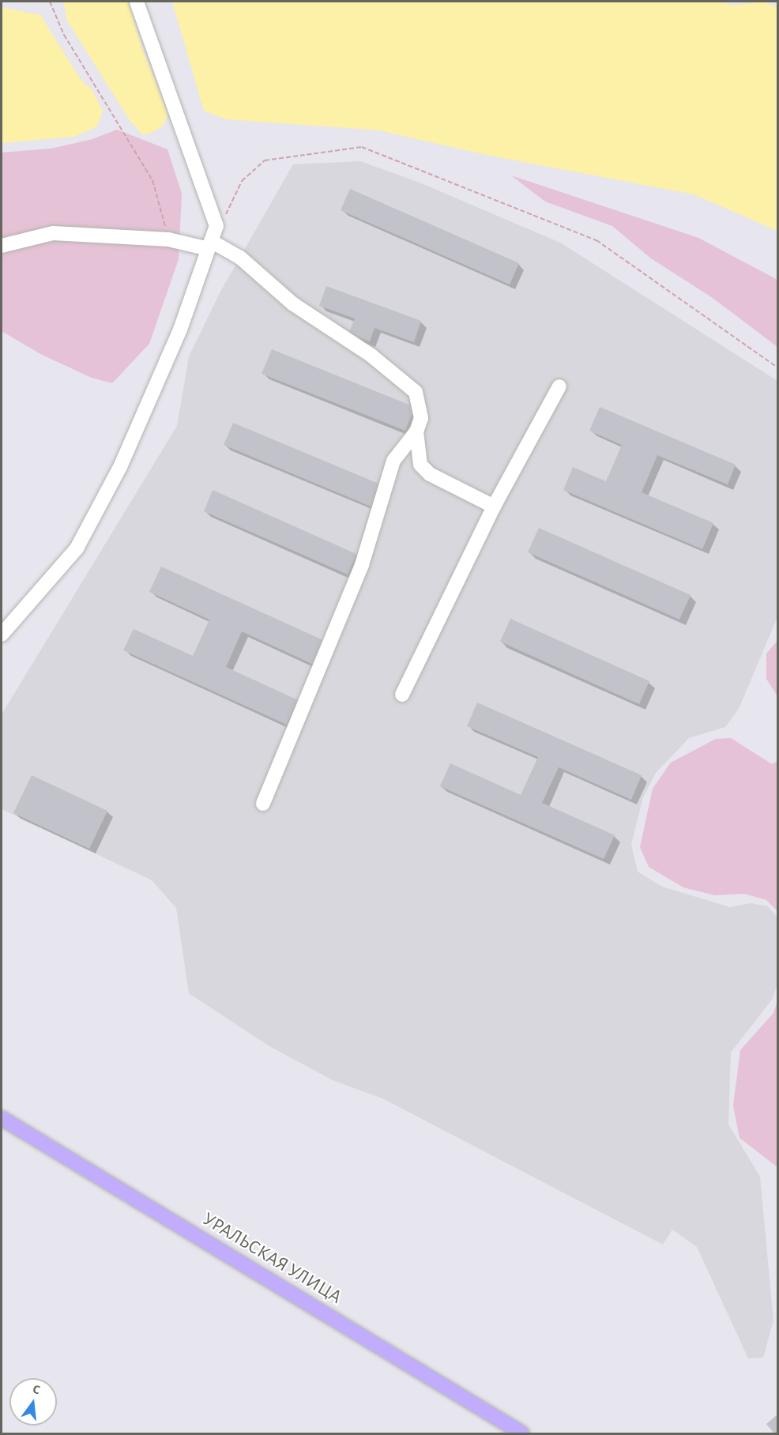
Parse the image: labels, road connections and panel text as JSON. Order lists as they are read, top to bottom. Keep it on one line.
{"streets":{"main road":["УРАЛЬСКАЯ УЛИЦА"]},"north":"top"}
